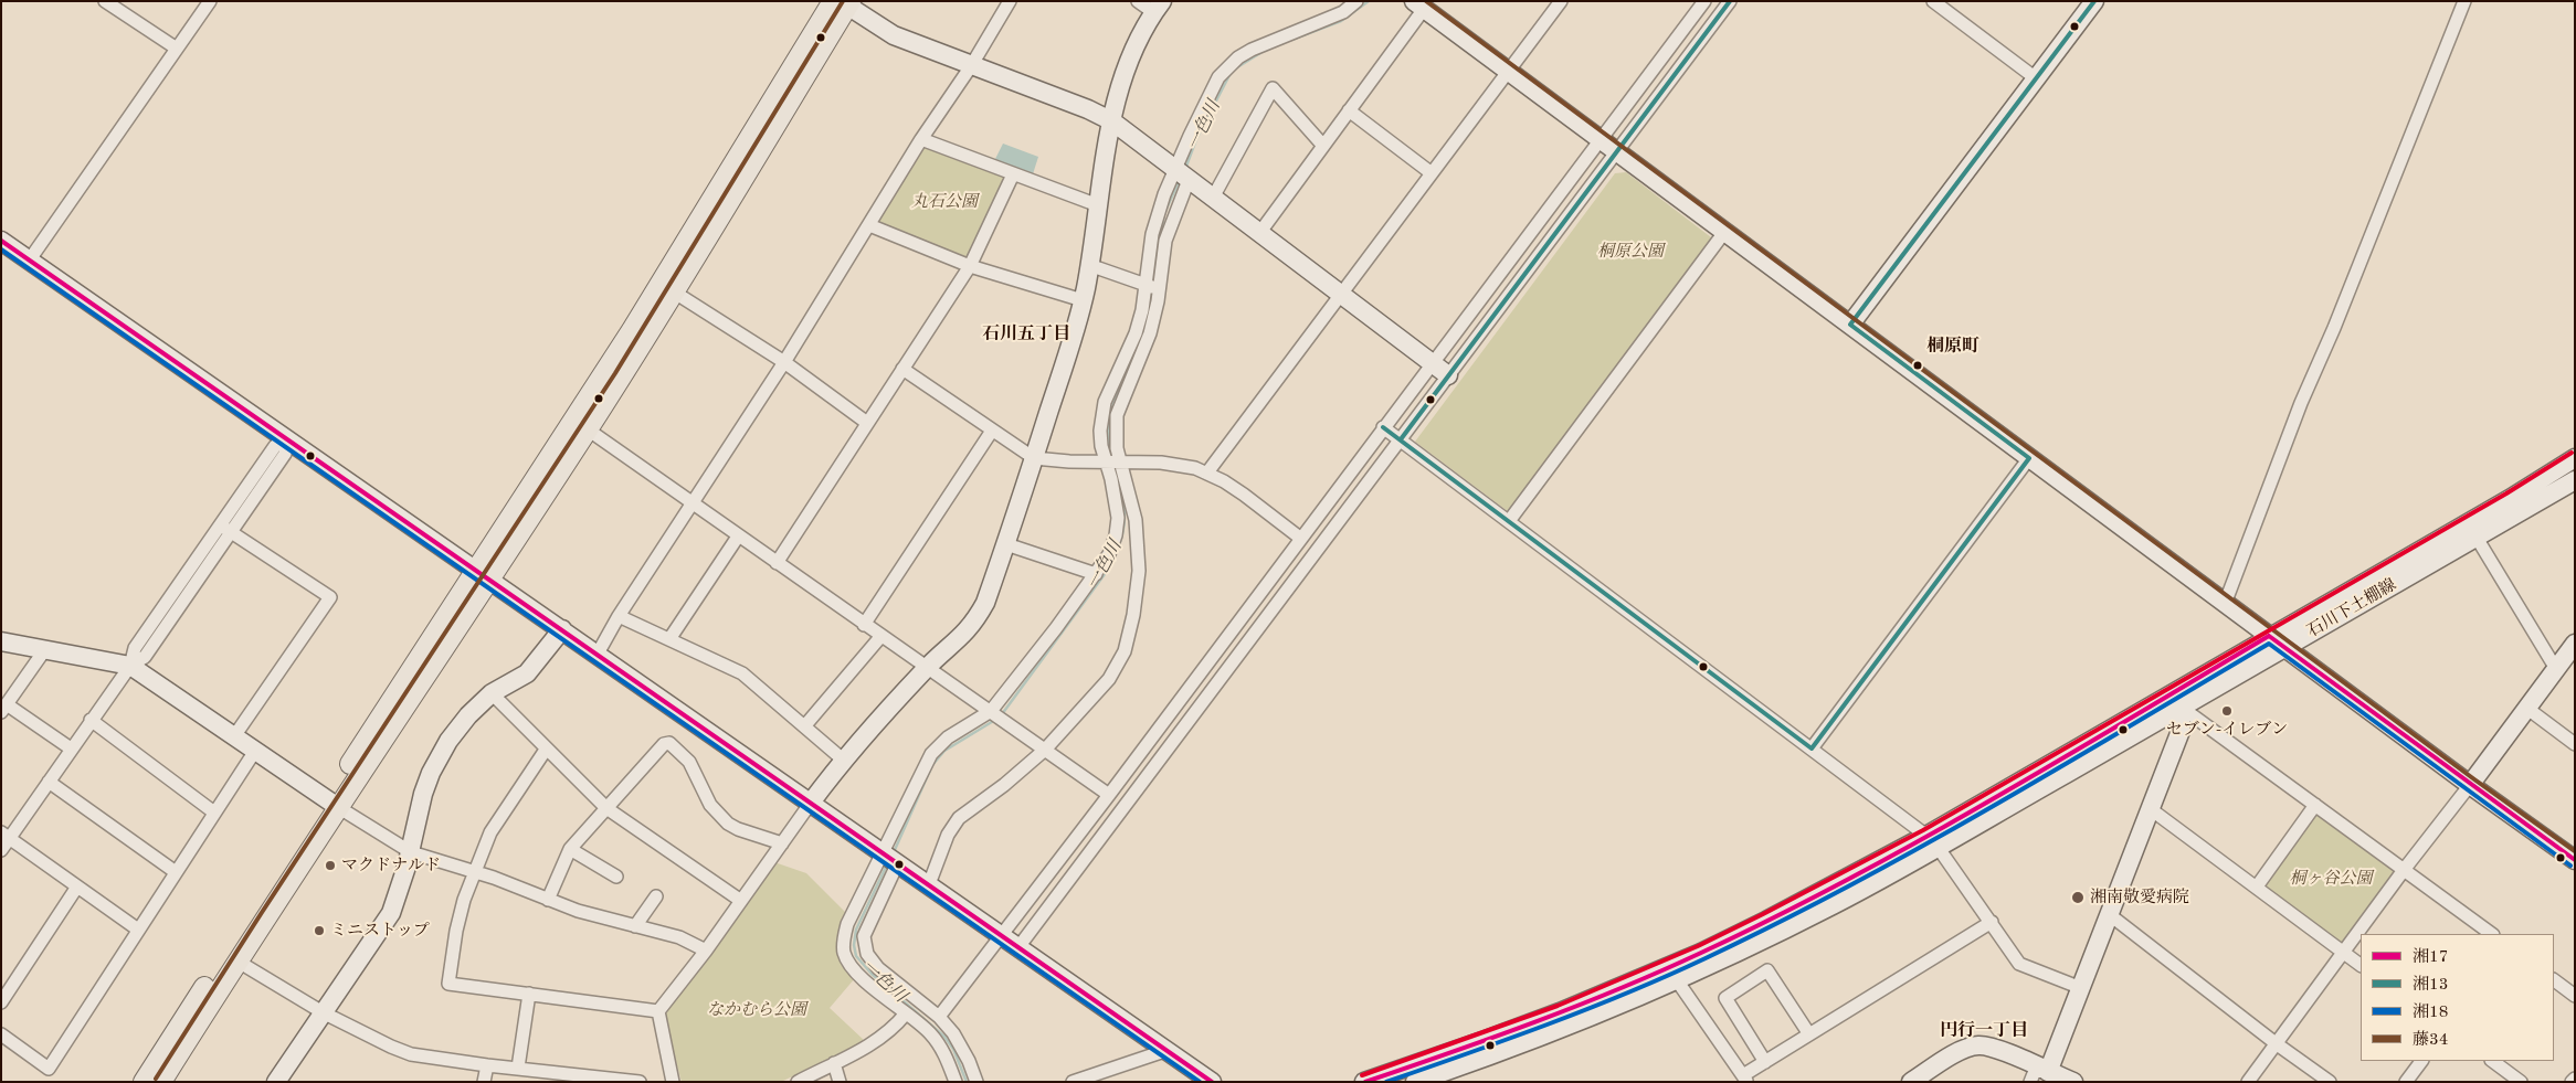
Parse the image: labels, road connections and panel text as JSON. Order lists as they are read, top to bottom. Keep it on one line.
{"streets":{"street":["石川下土棚線"]},"districts":["石川五丁目","桐原町","円行一丁目"],"water":["一色川"],"parks":["丸石公園","桐原公園","桐ヶ谷公園","なかむら公園"],"places":["セブン-イレブン","マクドナルド","湘南敬愛病院","ミニストップ"],"lines":["transit line 湘13","transit line 藤34","transit line 湘17","transit line 湘18"],"legend":["湘17","湘13","湘18","藤34"]}
